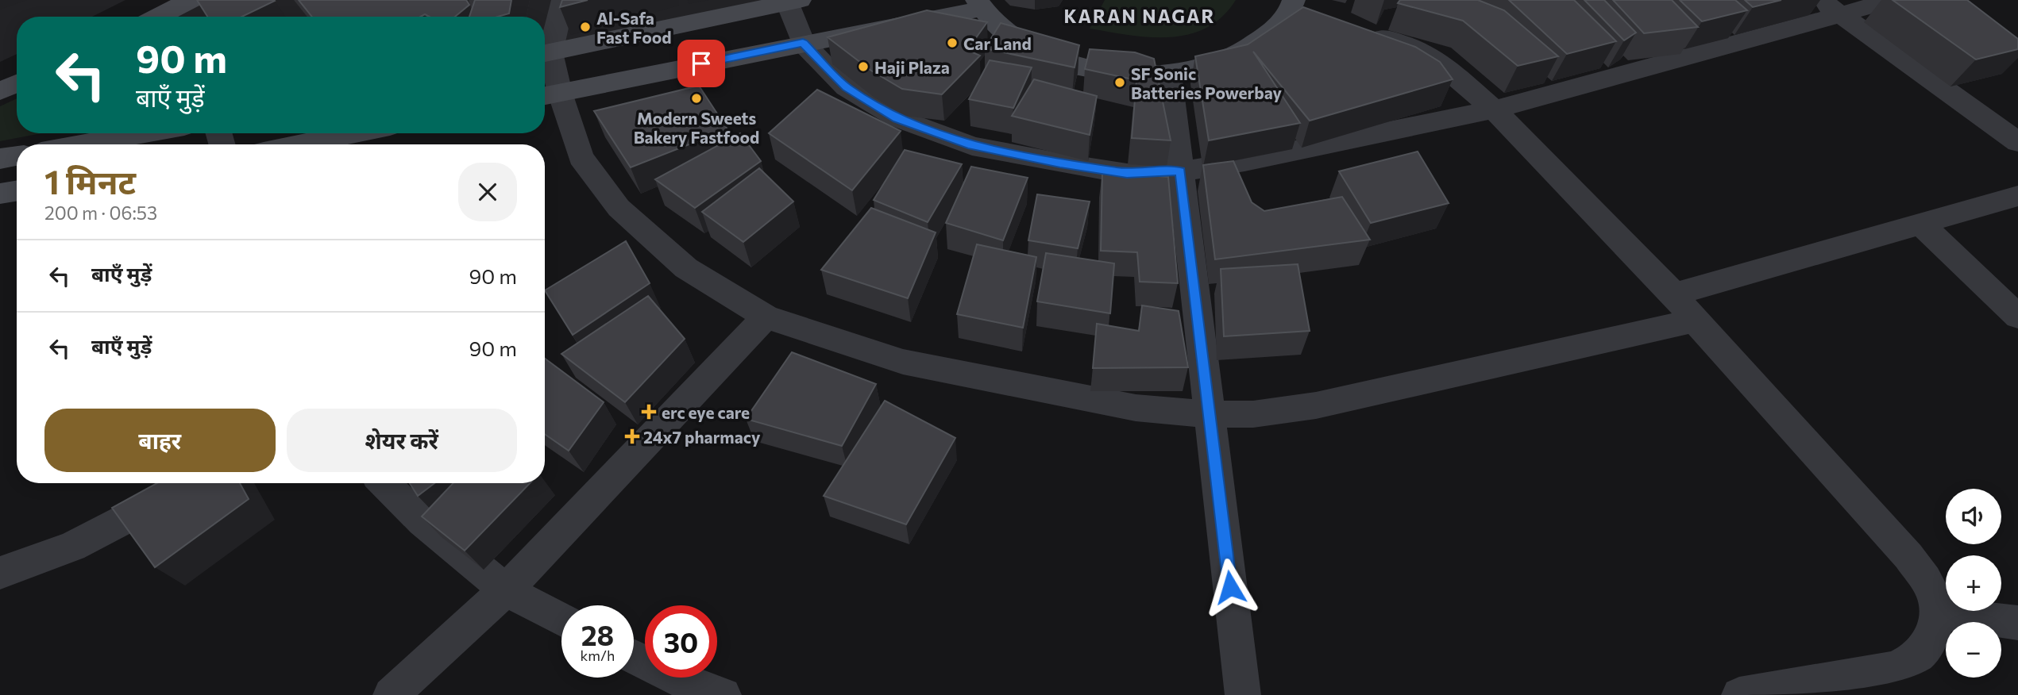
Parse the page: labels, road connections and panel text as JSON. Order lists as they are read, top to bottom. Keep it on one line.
{"districts":["KARAN NAGAR"],"places":{"other":["Al-Safa Fast Food","Car Land","Haji Plaza","SF Sonic Batteries Powerbay","Modern Sweets Bakery Fastfood"],"health":["erc eye care","24x7 pharmacy"]},"page":{"turn":["90 m","बाएँ मुड़ें"],"heading":["1 मिनट","200 m · 06:53"],"list":[{"name":"बाएँ मुड़ें","value":"90 m"},{"name":"बाएँ मुड़ें","value":"90 m"}],"buttons":["बाहर","शेयर करें"],"map_buttons":["+","−"],"speed":"28 km/h","limit":"30"}}
